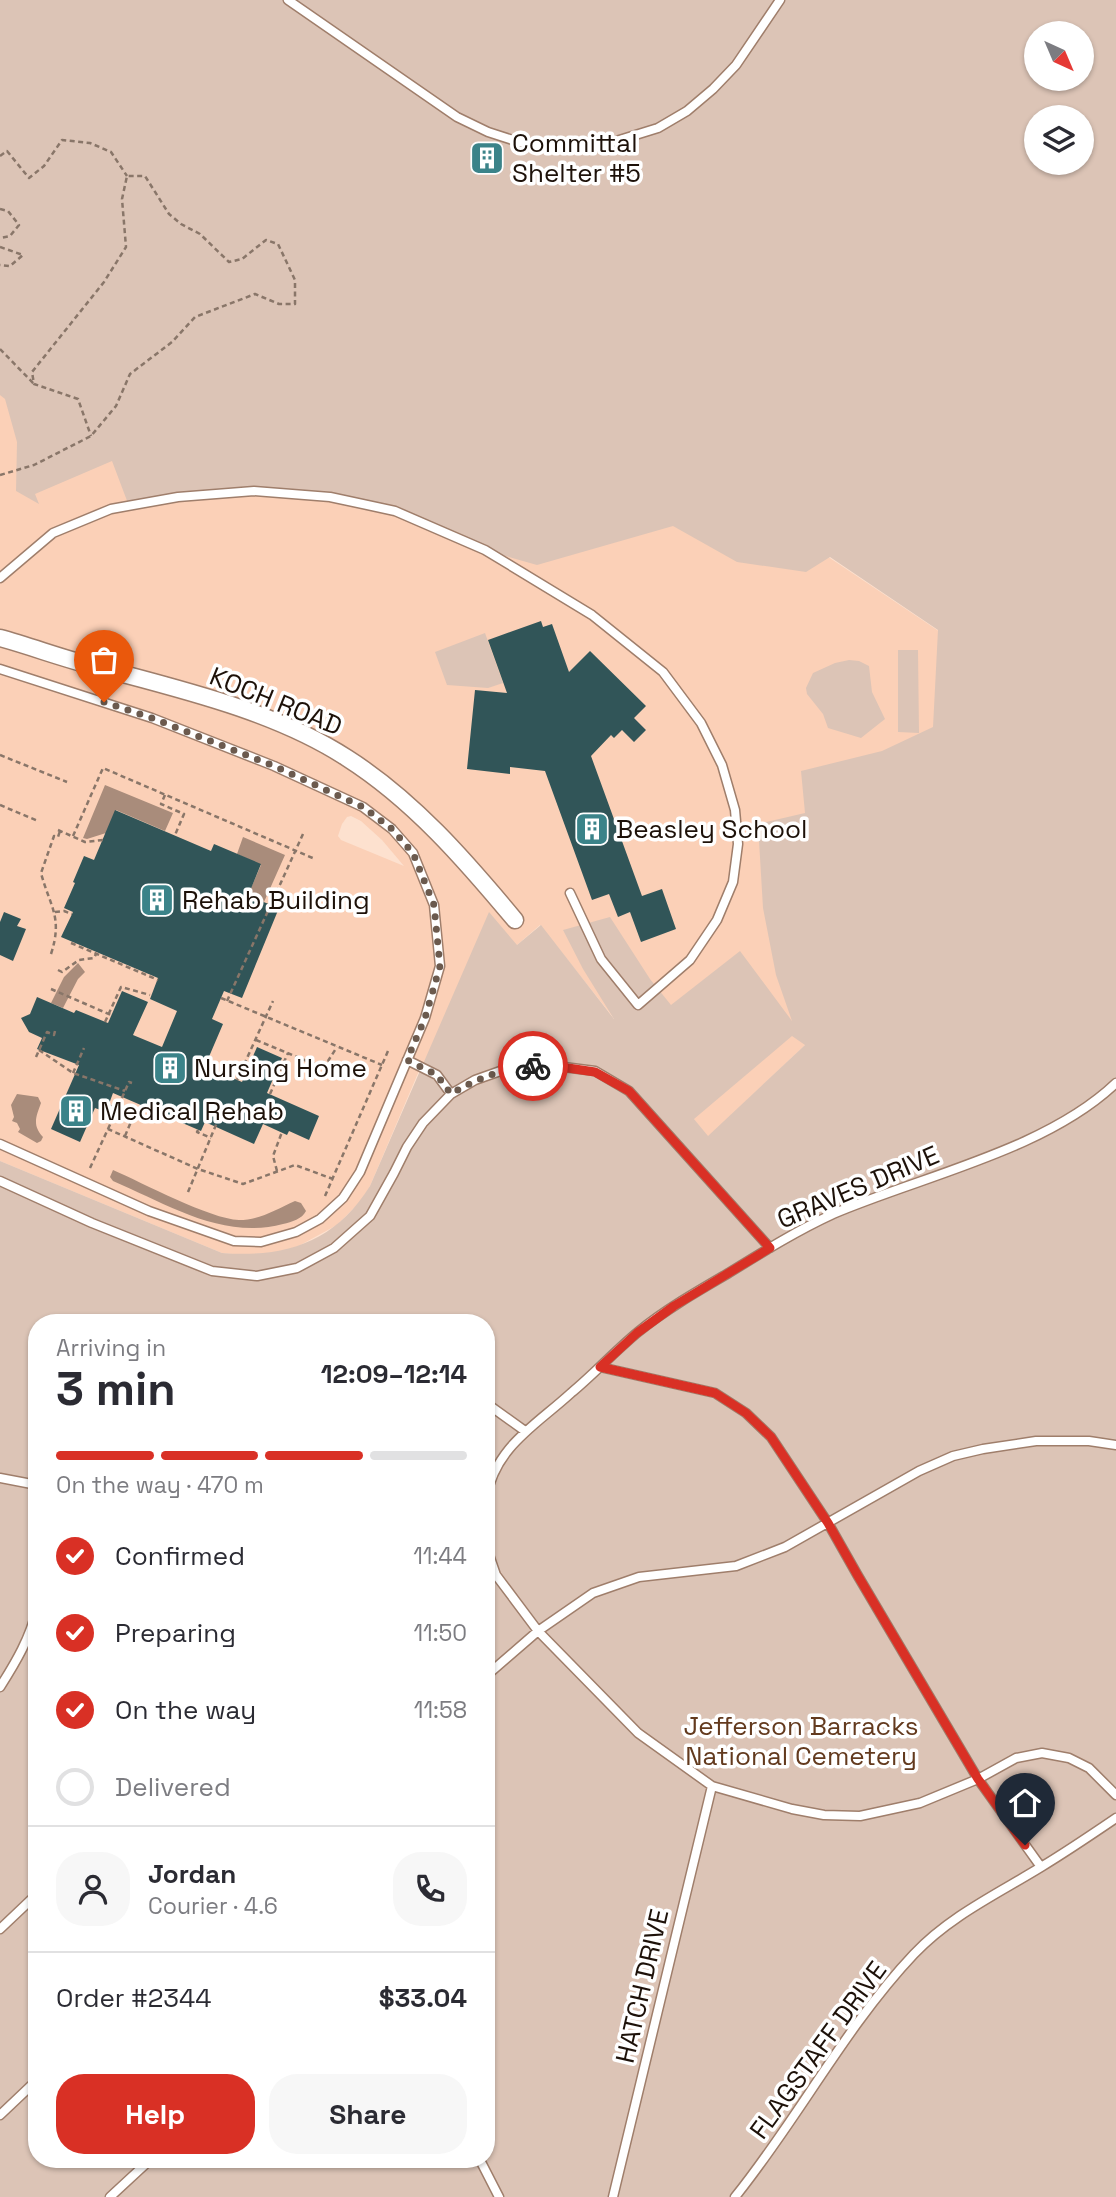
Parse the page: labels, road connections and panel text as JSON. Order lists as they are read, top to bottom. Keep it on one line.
{"streets":{"street":["KOCH ROAD"],"lane":["GRAVES DRIVE","HATCH DRIVE","FLAGSTAFF DRIVE"]},"parks":["Jefferson Barracks National Cemetery"],"places":{"building":["Committal Shelter #5","Beasley School","Rehab Building","Nursing Home","Medical Rehab"]},"north":"bottom right","page":{"heading":["3 min","Arriving in","12:09–12:14"],"panel":["Jordan","Courier · 4.6","Order #2344","$33.04"],"bar":"On the way · 470 m","list":[["Confirmed","11:44"],["Preparing","11:50"],["On the way","11:58"],"Delivered"],"buttons":["Help","Share"]}}
